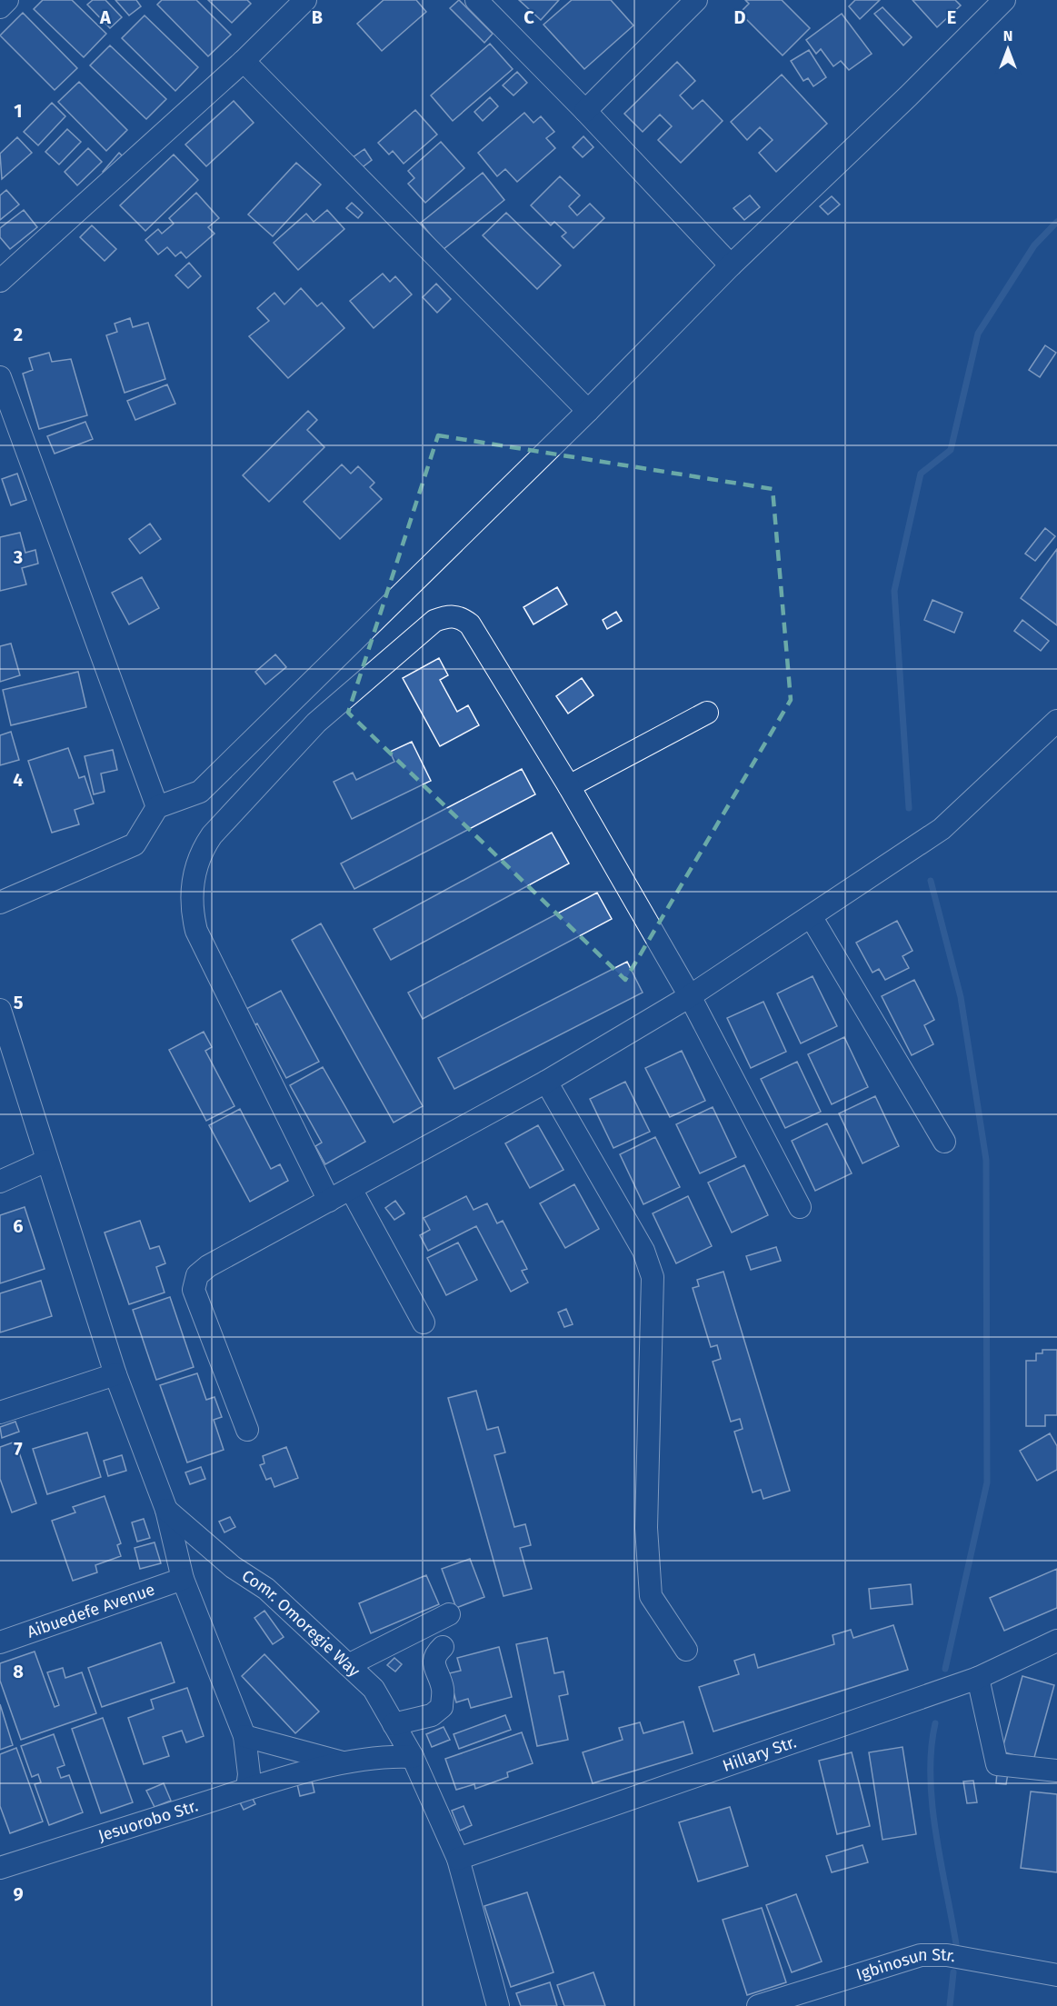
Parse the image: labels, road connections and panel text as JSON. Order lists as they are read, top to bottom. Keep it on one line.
{"streets":{"street":["Aibuedefe Avenue","Comr. Omoregie Way","Hillary Str.","Jesuorobo Str.","Igbinosun Str."]},"crossings":[["Comr. Omoregie Way","Hillary Str."],["Comr. Omoregie Way","Jesuorobo Str."]],"north":"top","grid":{"columns":["A","B","C","D","E"],"rows":["1","2","3","4","5","6","7","8","9"]}}
